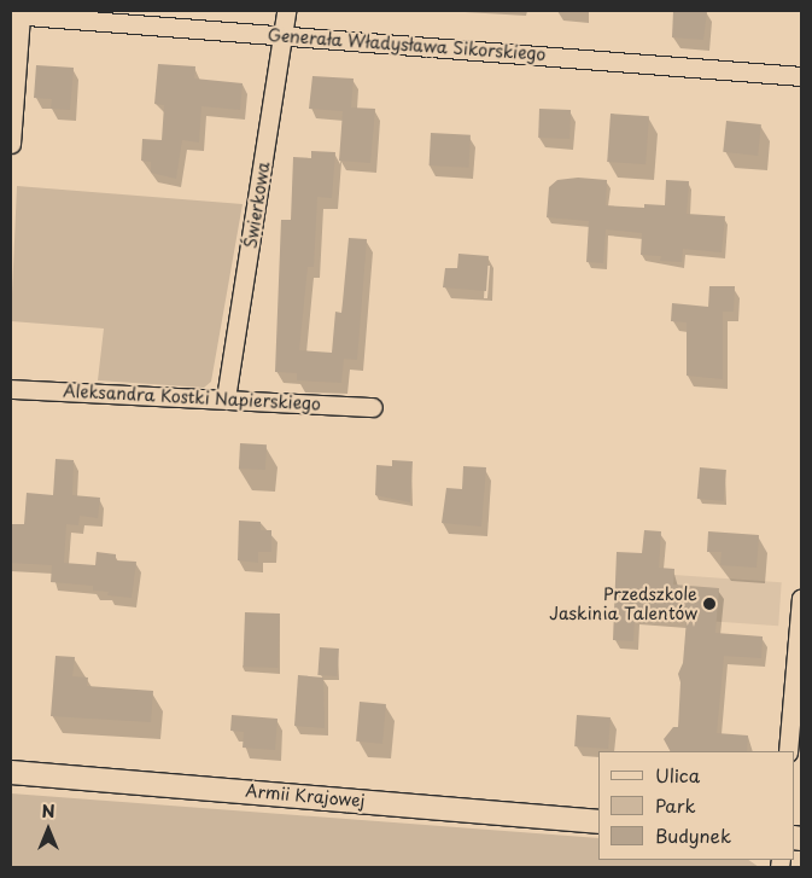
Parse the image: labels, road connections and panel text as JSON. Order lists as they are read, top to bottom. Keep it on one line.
{"streets":{"street":["Generała Władysława Sikorskiego","Świerkowa","Aleksandra Kostki Napierskiego","Armii Krajowej"]},"crossings":[["Generała Władysława Sikorskiego","Świerkowa"],["Świerkowa","Aleksandra Kostki Napierskiego"]],"places":["Przedszkole Jaskinia Talentów"],"legend":["Ulica","Park","Budynek"],"north":"top"}
